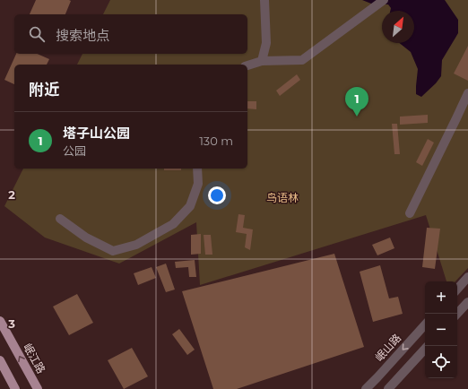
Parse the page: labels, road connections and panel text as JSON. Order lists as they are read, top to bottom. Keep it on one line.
{"streets":{"main road":["岷江路"],"street":["岷山路"]},"parks":["鸟语林"],"north":"top right","page":{"search":"搜索地点","heading":"附近","pins":"1","list":[{"mark":"1","name":"塔子山公园","note":"公园","value":"130 m"}],"map_buttons":["+","−"]},"grid":{"rows":["2","3"]}}
